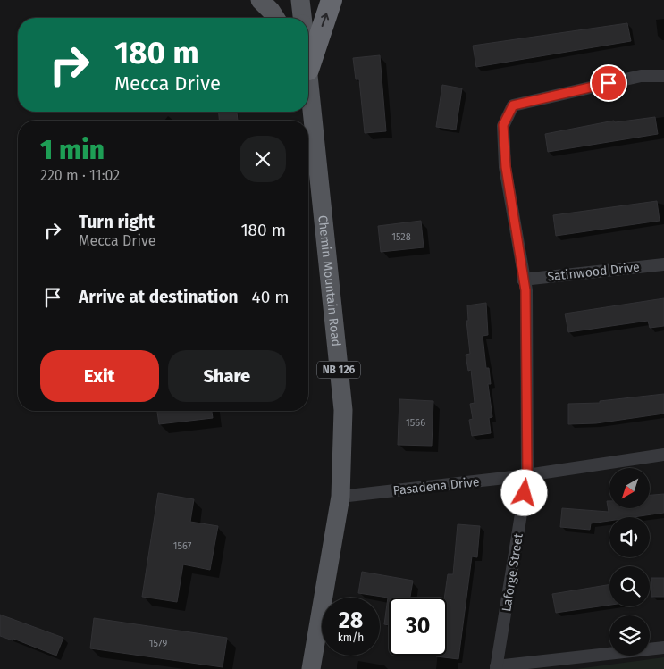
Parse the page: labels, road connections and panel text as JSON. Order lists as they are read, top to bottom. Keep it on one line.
{"streets":{"main road":["Chemin Mountain Road","NB 126"],"street":["Satinwood Drive","Pasadena Drive","Laforge Street"]},"crossings":[["Satinwood Drive","Laforge Street"],["Chemin Mountain Road","Pasadena Drive"],["Pasadena Drive","Laforge Street"]],"house_numbers":["1528","1566","1567","1579"],"north":"bottom left","page":{"turn":["180 m","Mecca Drive"],"heading":["1 min","220 m · 11:02"],"list":[{"name":"Turn right","note":"Mecca Drive","value":"180 m"},{"name":"Arrive at destination","value":"40 m"}],"buttons":["Exit","Share"],"speed":"28 km/h","limit":"30"}}
